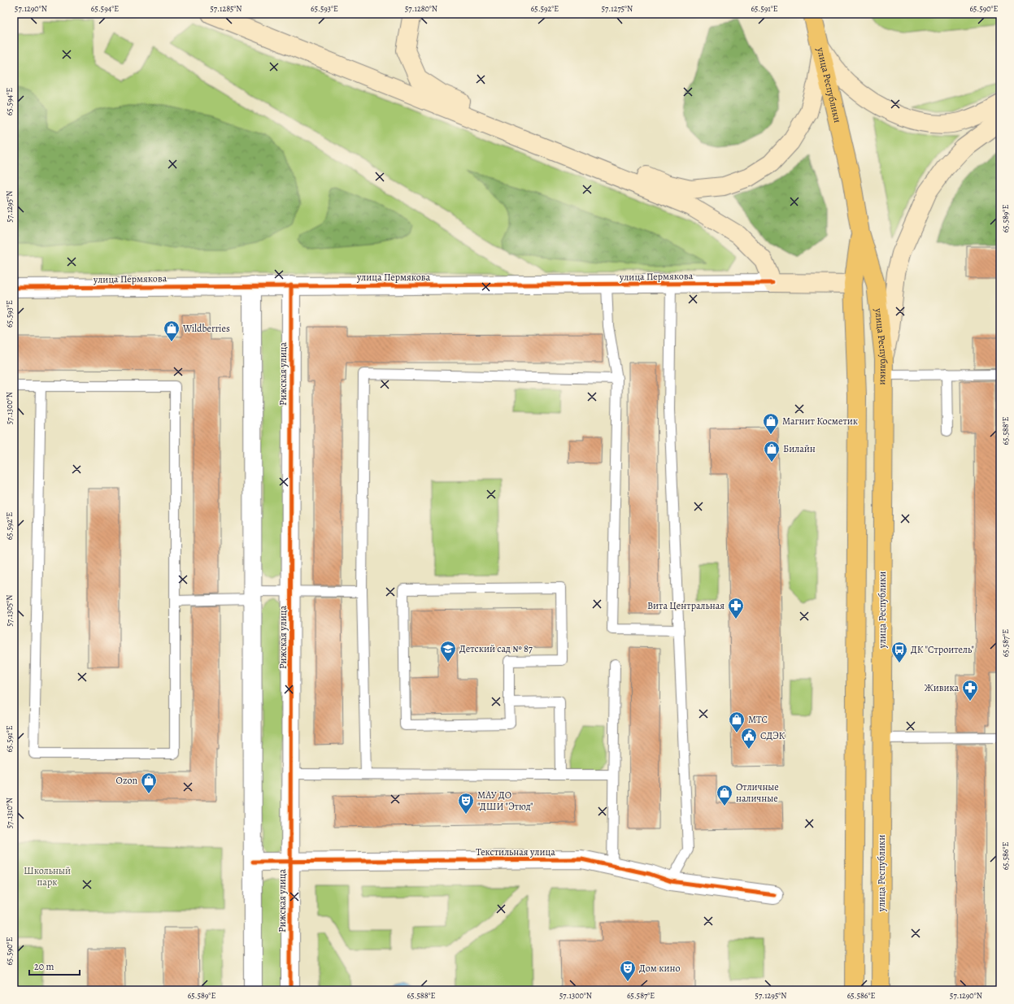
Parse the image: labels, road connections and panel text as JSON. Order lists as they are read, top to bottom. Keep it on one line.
{"streets":{"main road":["улица Республики"],"street":["улица Пермякова","Рижская улица","Текстильная улица"]},"crossings":[["улица Пермякова","Рижская улица"],["Рижская улица","Текстильная улица"]],"parks":["Школьный парк"],"places":{"shop":["Wildberries","Магнит Косметик","Билайн","МТС","Ozon","Отличные наличные"],"pharmacy":["Вита Центральная","Живика"],"school or university":["Детский сад № 87"],"bus stop":["ДК \"Строитель\""],"public building":["СДЭК"],"theatre":["МАУ ДО \"ДШИ \"Этюд\"","Дом кино"]},"scale_bar":"20 m","coordinates":["57.1290°N","65.594°E","57.1285°N","65.593°E","57.1280°N","65.592°E","57.1275°N","65.591°E","65.590°E","57.1295°N","65.589°E","57.1300°N","65.588°E","57.1305°N","65.587°E","57.1310°N","65.586°E"]}
